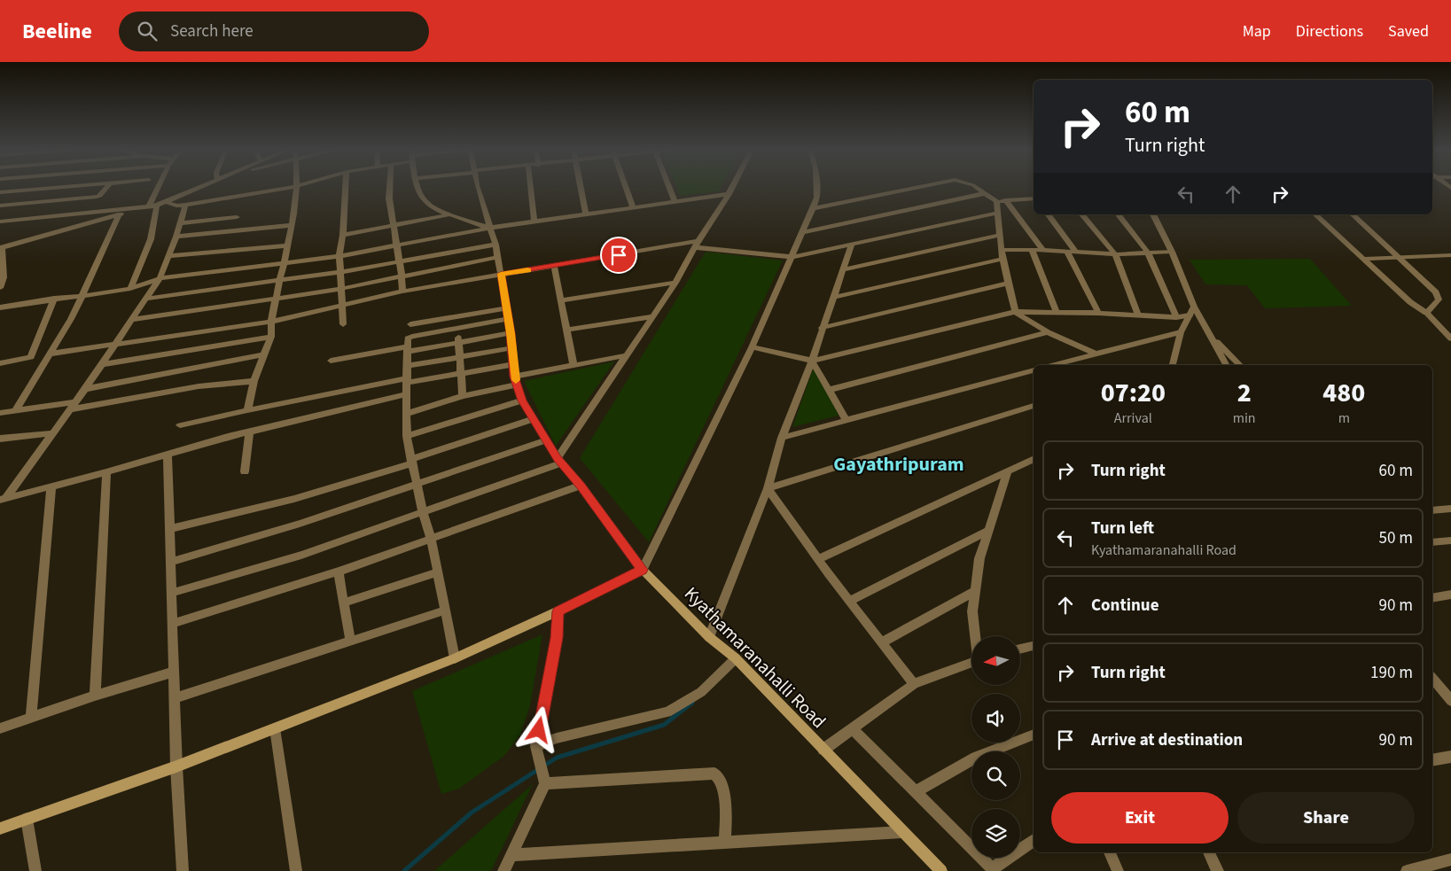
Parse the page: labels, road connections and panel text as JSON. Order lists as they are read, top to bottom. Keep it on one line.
{"streets":{"main road":["Kyathamaranahalli Road"]},"districts":["Gayathripuram"],"north":"left","page":{"header":"Beeline","search":"Search here","nav":["Map","Directions","Saved"],"turn":["60 m","Turn right"],"eta":["07:20","Arrival","2","min","480","m"],"list":[{"name":"Turn right","value":"60 m"},{"name":"Turn left","note":"Kyathamaranahalli Road","value":"50 m"},{"name":"Continue","value":"90 m"},{"name":"Turn right","value":"190 m"},{"name":"Arrive at destination","value":"90 m"}],"buttons":["Exit","Share"]}}
